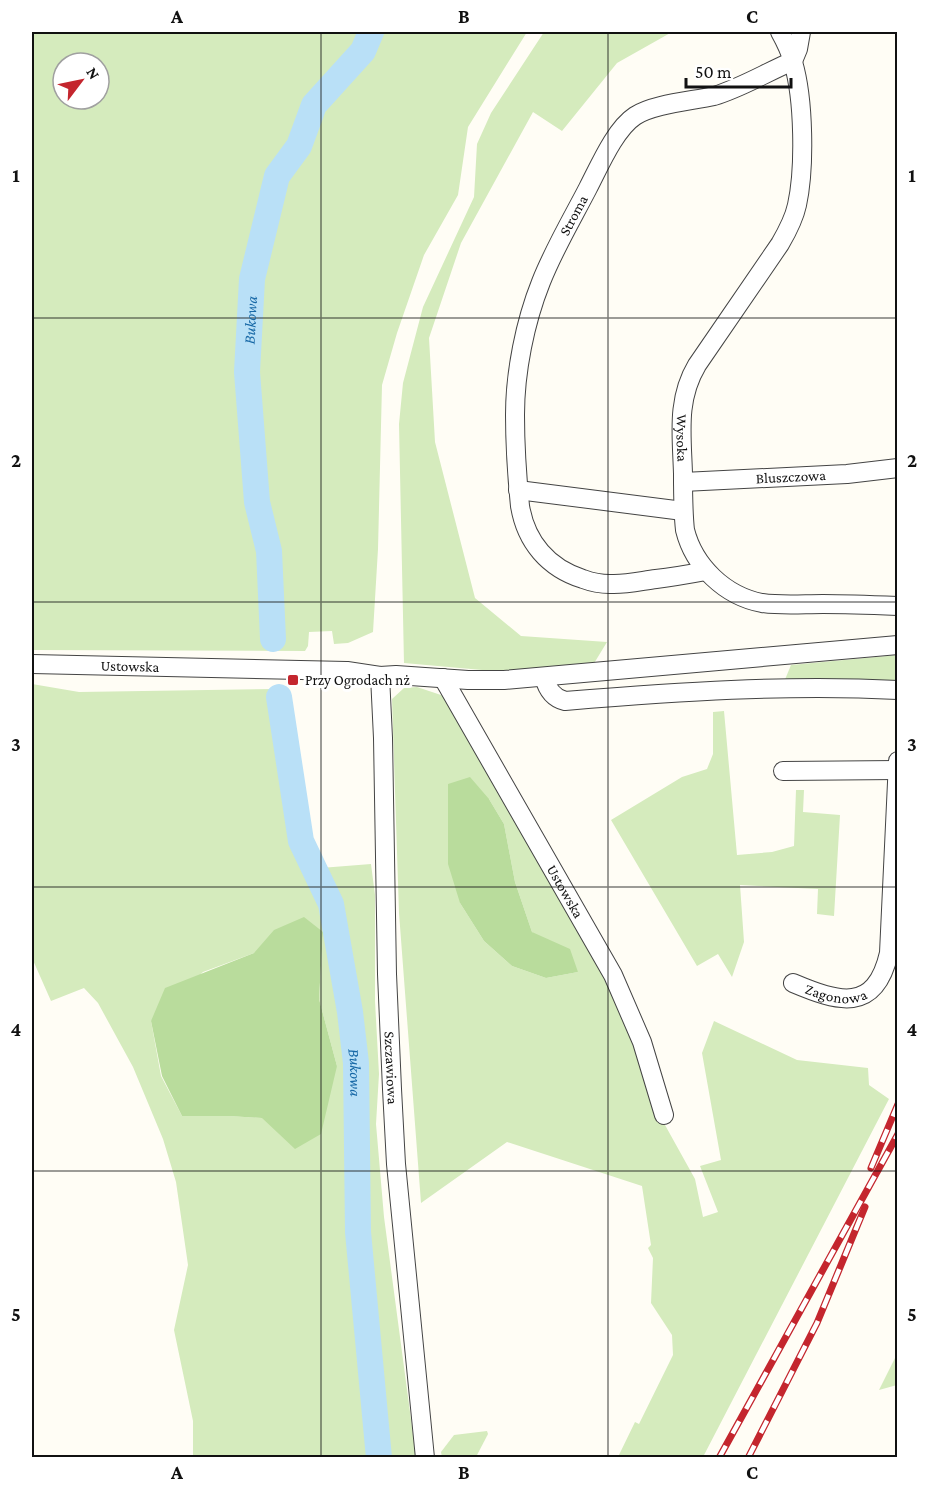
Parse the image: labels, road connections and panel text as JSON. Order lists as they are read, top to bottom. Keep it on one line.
{"streets":{"street":["Stroma","Wysoka","Bluszczowa","Ustowska","Zagonowa","Szczawiowa"]},"crossings":[["Stroma","Wysoka"],["Wysoka","Bluszczowa"],["Ustowska","Szczawiowa"]],"water":["Bukowa"],"places":{"transit":["Przy Ogrodach nż"]},"scale_bar":"50 m","north":"top right","grid":{"columns":["A","B","C"],"rows":["1","2","3","4","5"]}}
